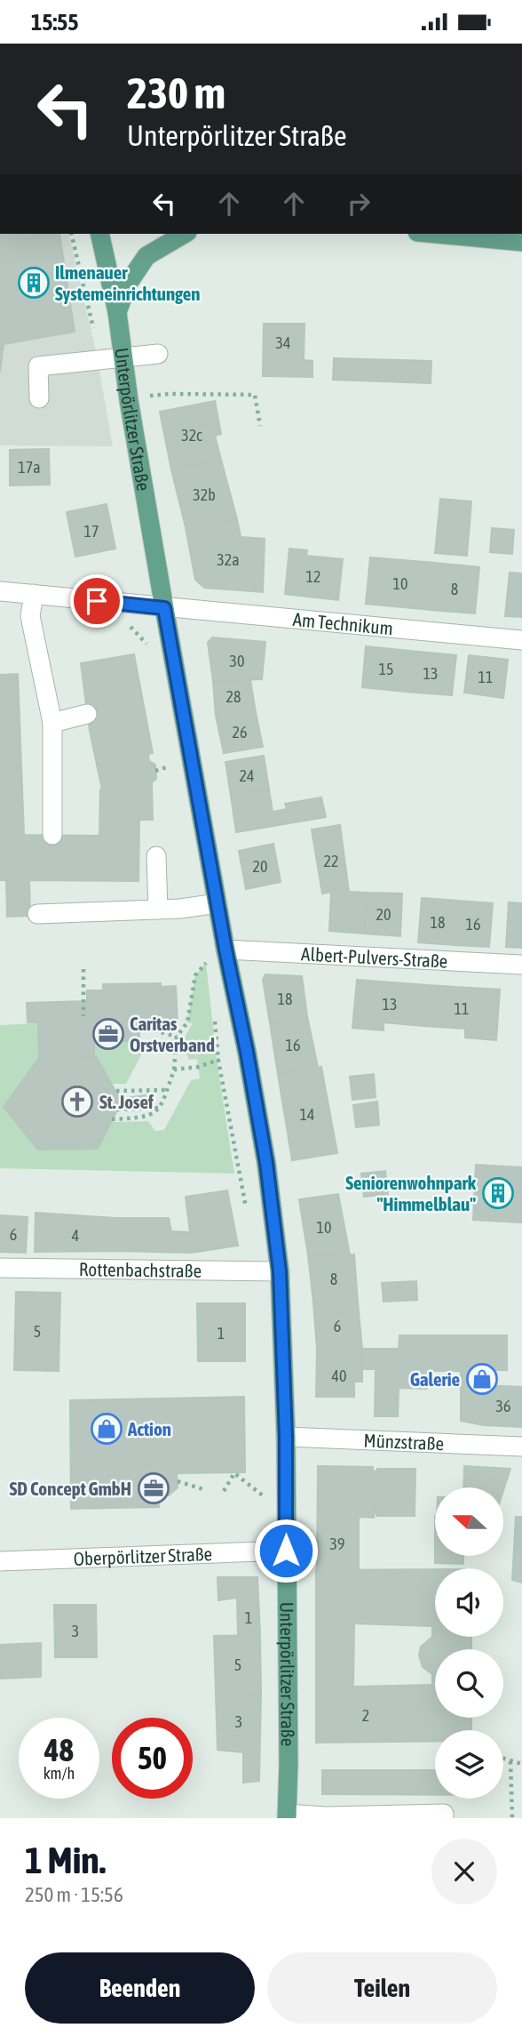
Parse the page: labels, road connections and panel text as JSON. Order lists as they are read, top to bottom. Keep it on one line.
{"streets":{"main road":["Unterpörlitzer Straße"],"street":["Am Technikum","Albert-Pulvers-Straße","Rottenbachstraße","Münzstraße","Oberpörlitzer Straße"]},"crossings":[["Unterpörlitzer Straße","Am Technikum"],["Unterpörlitzer Straße","Albert-Pulvers-Straße"],["Unterpörlitzer Straße","Rottenbachstraße"],["Unterpörlitzer Straße","Münzstraße"],["Unterpörlitzer Straße","Oberpörlitzer Straße"]],"places":{"building":["Ilmenauer Systemeinrichtungen","Seniorenwohnpark \"Himmelblau\""],"office":["Caritas Orstverband","SD Concept GmbH"],"church":["St. Josef"],"shop":["Galerie","Action"]},"house_numbers":["34","32c","17a","32b","17","32a","12","10","8","30","15","13","11","28","26","24","22","20","20","18","16","18","13","11","16","14","10","6","4","8","6","5","1","40","36","39","1","3","5","2","3"],"north":"left","page":{"status":"15:55","turn":["230 m","Unterpörlitzer Straße"],"speed":"48 km/h","limit":"50","heading":["1 Min.","250 m · 15:56"],"buttons":["Beenden","Teilen"]}}
